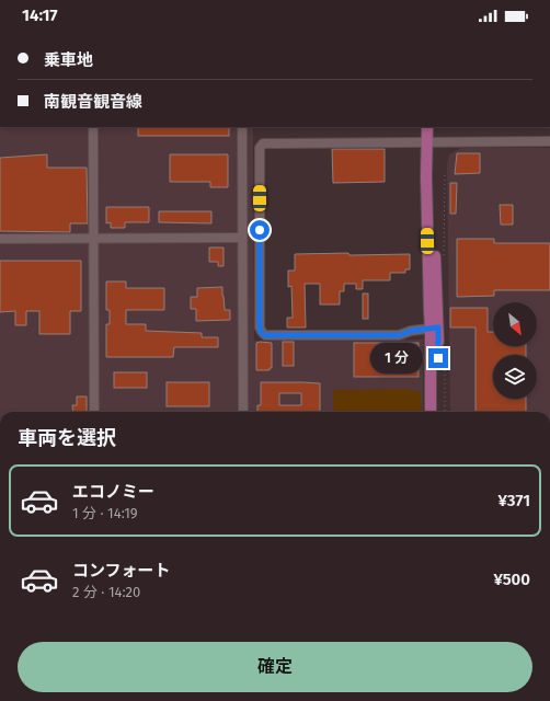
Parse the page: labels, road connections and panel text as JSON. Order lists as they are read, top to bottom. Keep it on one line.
{"north":"bottom right","page":{"status":"14:17","banner":["乗車地","南観音観音線"],"bubble":"1 分","heading":"車両を選択","list":[{"name":"エコノミー","note":"1 分 · 14:19","value":"¥371"},{"name":"コンフォート","note":"2 分 · 14:20","value":"¥500"}],"buttons":"確定"}}
